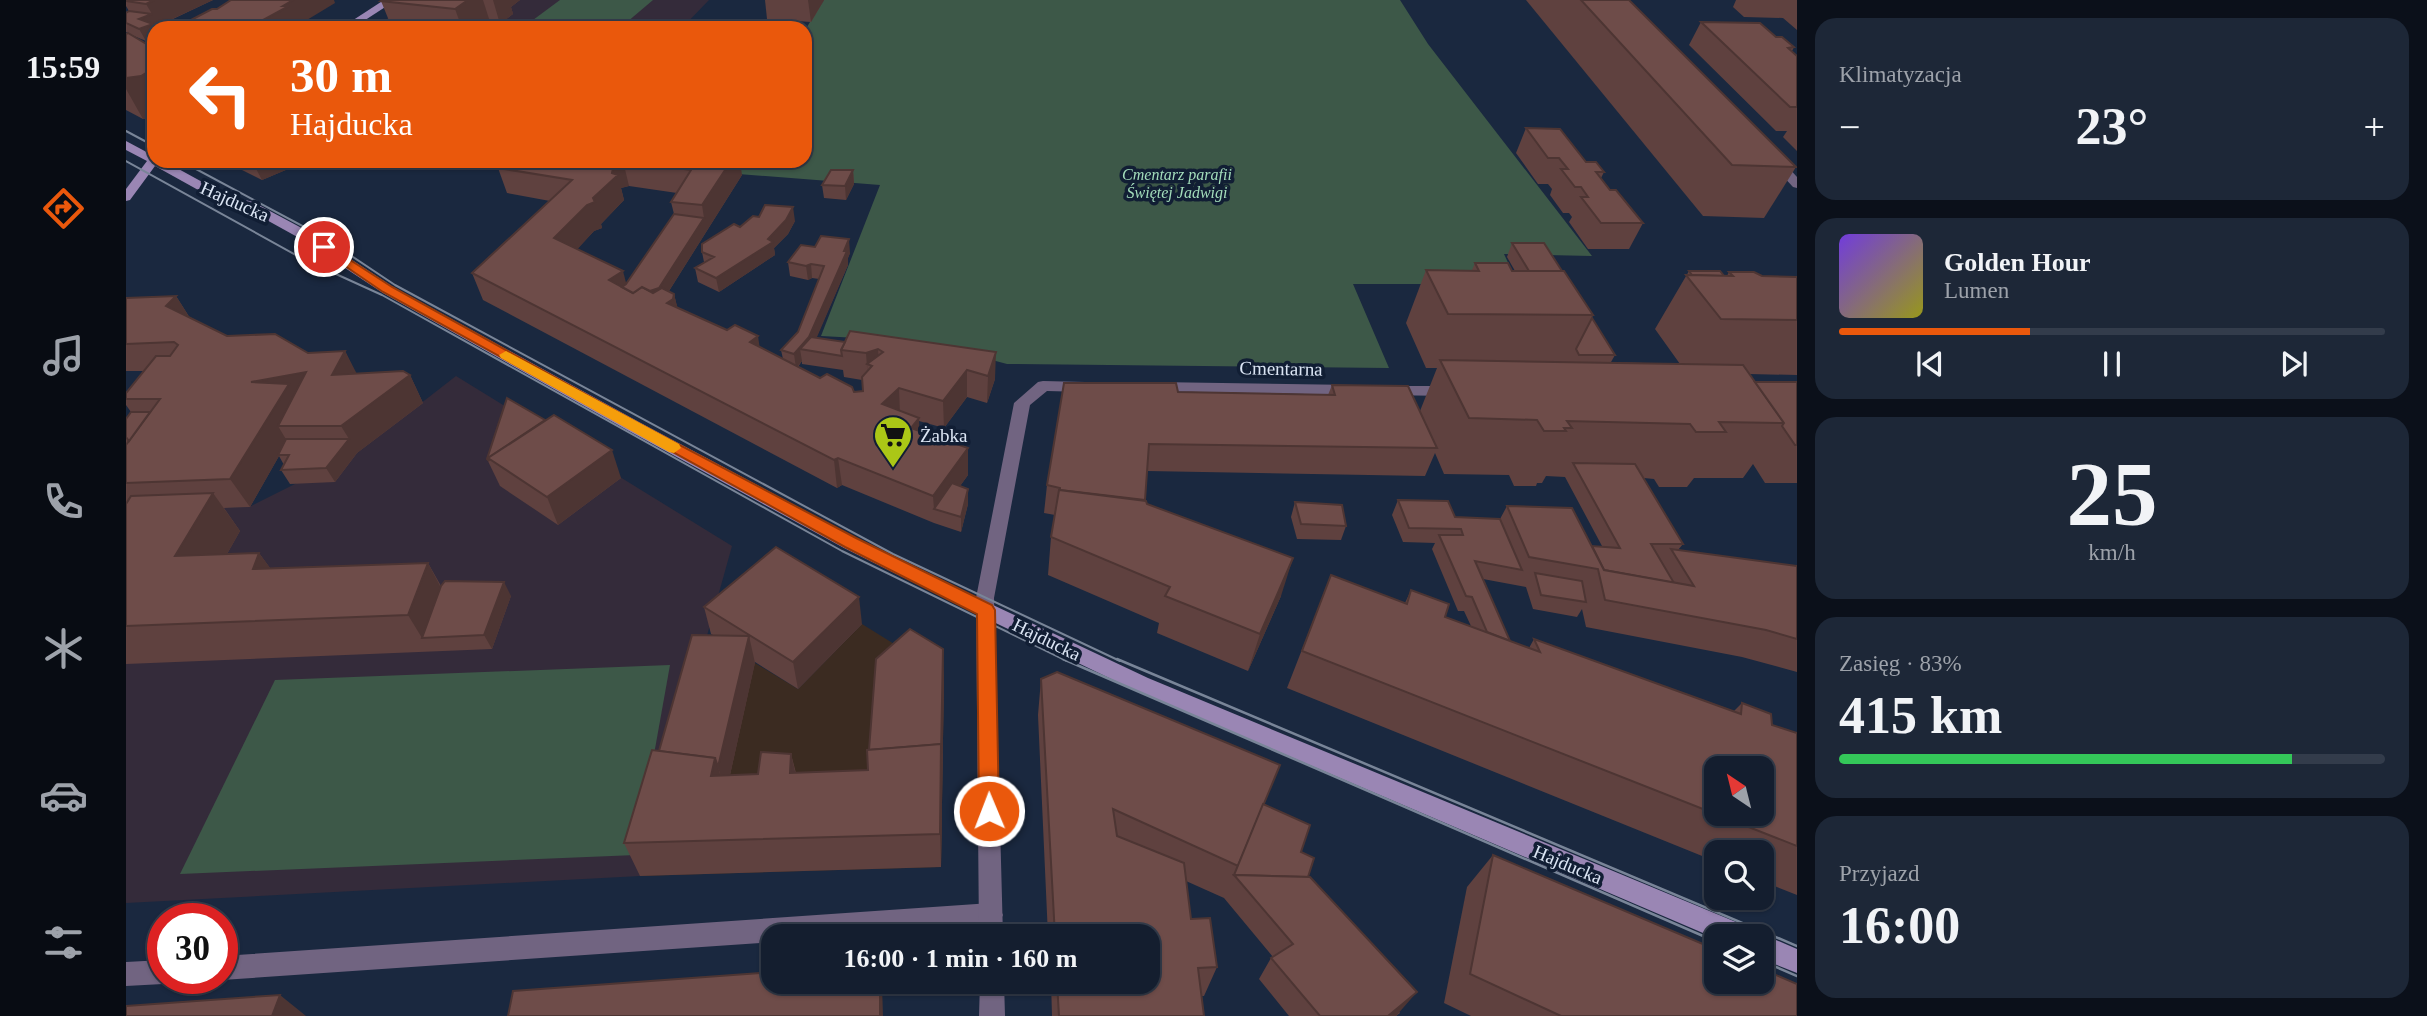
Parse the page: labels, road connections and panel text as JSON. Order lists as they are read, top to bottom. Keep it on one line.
{"streets":{"street":["Hajducka","Cmentarna"]},"parks":["Cmentarz parafii Świętej Jadwigi"],"places":{"supermarket":["Żabka"]},"north":"top left","page":{"tabs":"15:59","tile":["Klimatyzacja",["25","km/h"],["Zasięg · 83%","415 km"],["Przyjazd","16:00"]],"turn":["30 m","Hajducka"],"heat":["−","23°","+"],"song":["Golden Hour","Lumen"],"limit":"30","trip":"16:00 · 1 min · 160 m"}}
